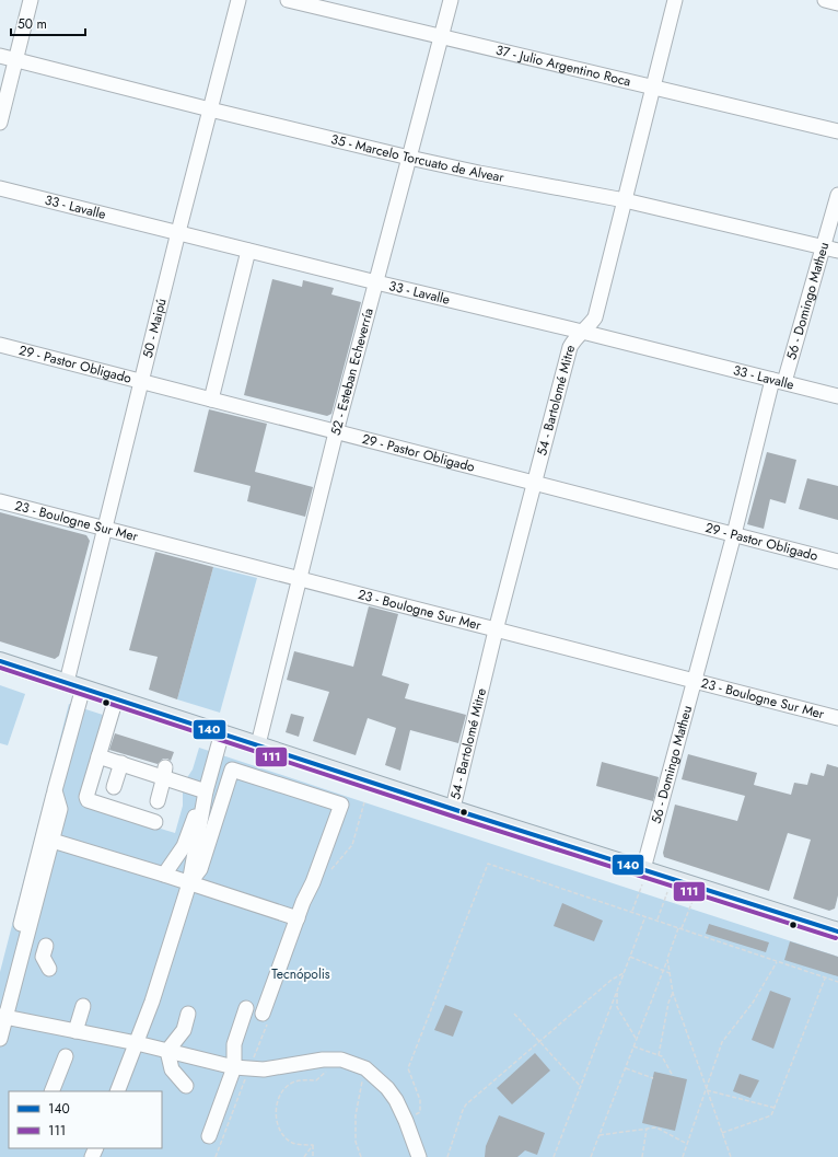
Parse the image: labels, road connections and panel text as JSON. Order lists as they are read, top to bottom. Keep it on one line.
{"streets":{"street":["37 - Julio Argentino Roca","35 - Marcelo Torcuato de Alvear","33 - Lavalle","56 - Domingo Matheu","50 - Maipú","29 - Pastor Obligado","52 - Esteban Echeverría","54 - Bartolomé Mitre","23 - Boulogne Sur Mer"]},"crossings":[["37 - Julio Argentino Roca","52 - Esteban Echeverría"],["37 - Julio Argentino Roca","54 - Bartolomé Mitre"],["35 - Marcelo Torcuato de Alvear","56 - Domingo Matheu"],["35 - Marcelo Torcuato de Alvear","50 - Maipú"],["35 - Marcelo Torcuato de Alvear","52 - Esteban Echeverría"],["35 - Marcelo Torcuato de Alvear","54 - Bartolomé Mitre"],["33 - Lavalle","56 - Domingo Matheu"],["33 - Lavalle","50 - Maipú"],["33 - Lavalle","52 - Esteban Echeverría"],["33 - Lavalle","54 - Bartolomé Mitre"],["56 - Domingo Matheu","29 - Pastor Obligado"],["56 - Domingo Matheu","23 - Boulogne Sur Mer"],["50 - Maipú","29 - Pastor Obligado"],["50 - Maipú","23 - Boulogne Sur Mer"],["29 - Pastor Obligado","52 - Esteban Echeverría"],["29 - Pastor Obligado","54 - Bartolomé Mitre"],["52 - Esteban Echeverría","23 - Boulogne Sur Mer"],["54 - Bartolomé Mitre","23 - Boulogne Sur Mer"]],"parks":["Tecnópolis"],"lines":["transit line 140","transit line 111"],"legend":["140","111"],"scale_bar":"50 m"}
